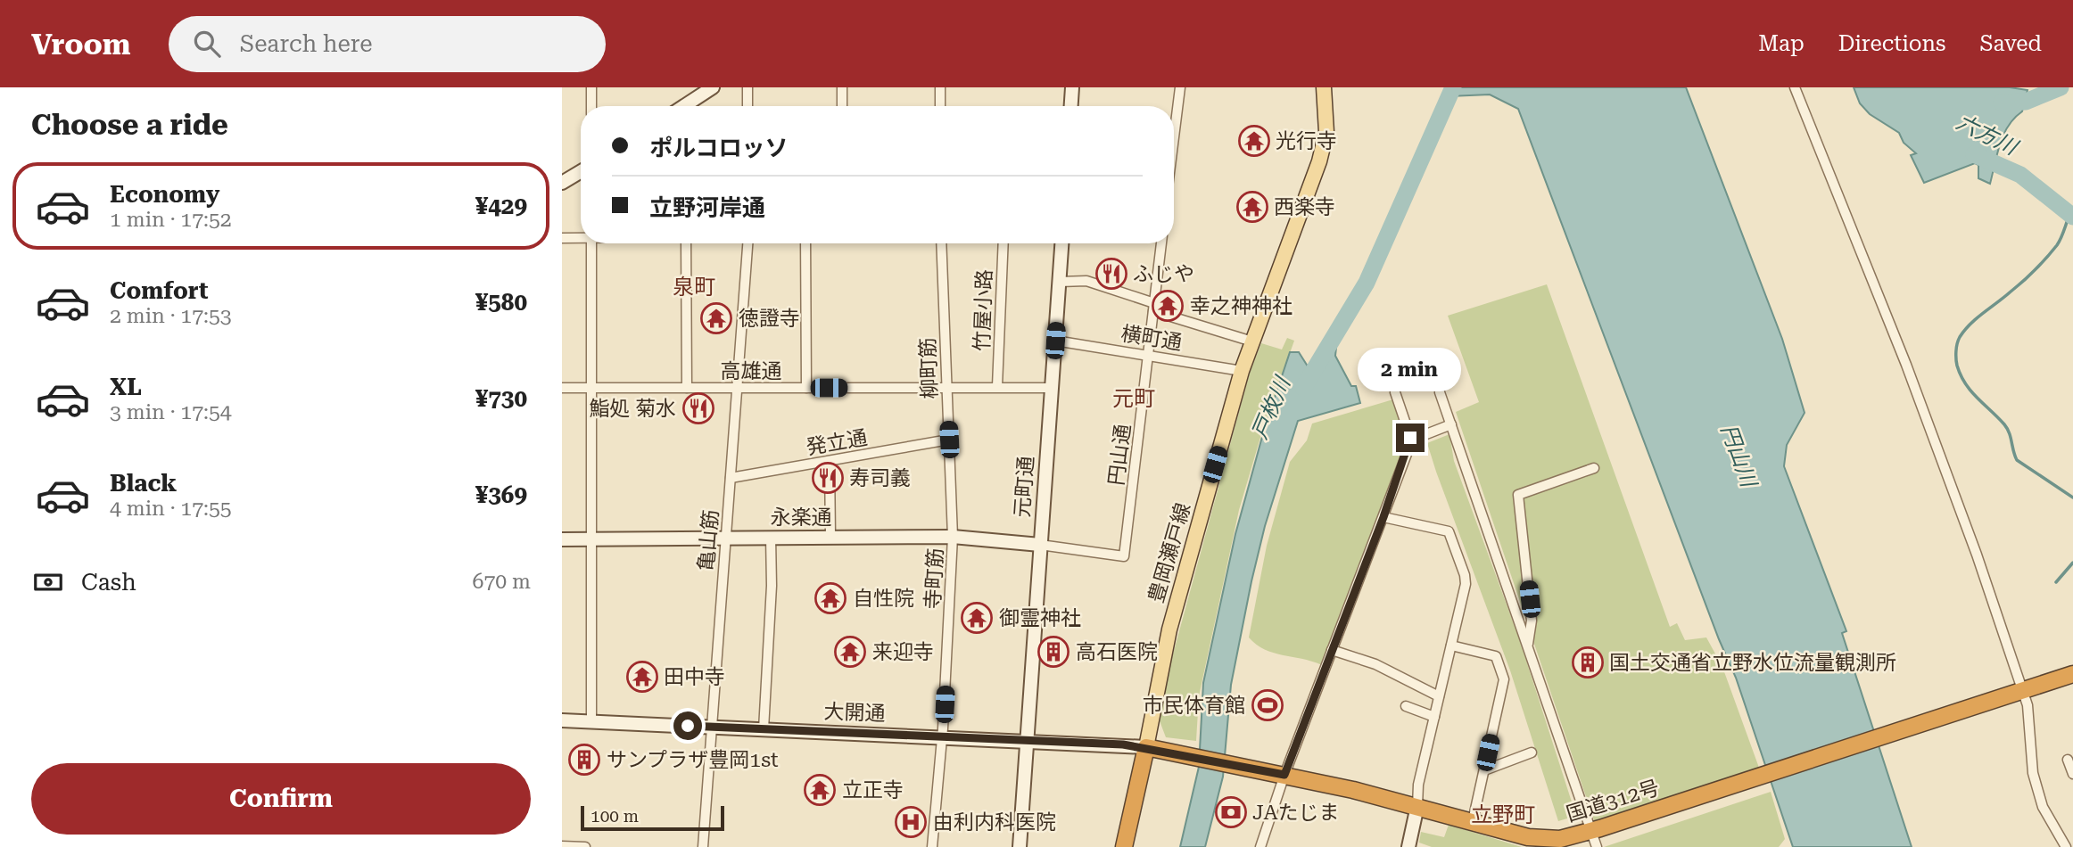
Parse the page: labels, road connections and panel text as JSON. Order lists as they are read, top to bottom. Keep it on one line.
{"streets":{"highway":["国道312号"],"main road":["豊岡瀬戸線"],"street":["竹屋小路","横町通","柳町筋","高雄通","発立通","円山通","元町通","永楽通","亀山筋","寺町筋","大開通"]},"crossings":[["竹屋小路","高雄通"],["横町通","円山通"],["横町通","元町通"],["横町通","豊岡瀬戸線"],["柳町筋","高雄通"],["柳町筋","発立通"],["柳町筋","永楽通"],["柳町筋","寺町筋"],["高雄通","元町通"],["高雄通","亀山筋"],["発立通","亀山筋"],["円山通","元町通"],["円山通","永楽通"],["元町通","永楽通"],["元町通","大開通"],["永楽通","亀山筋"],["永楽通","寺町筋"],["亀山筋","大開通"],["豊岡瀬戸線","大開通"],["豊岡瀬戸線","国道312号"],["寺町筋","大開通"],["大開通","国道312号"]],"districts":["泉町","元町","立野町"],"water":["六方川","戸枚川","円山川"],"places":{"temple":["光行寺","西楽寺","幸之神神社","徳證寺","自性院","御霊神社","来迎寺","田中寺","立正寺"],"restaurant":["ふじや","鮨処 菊水","寿司義"],"building":["高石医院","国土交通省立野水位流量観測所","サンプラザ豊岡1st"],"sports":["市民体育館"],"bank":["JAたじま"],"hospital":["由利内科医院"]},"scale_bar":"100 m","page":{"header":"Vroom","search":"Search here","nav":["Map","Directions","Saved"],"heading":"Choose a ride","banner":["ポルコロッソ","立野河岸通"],"list":[{"name":"Economy","note":"1 min · 17:52","value":"¥429"},{"name":"Comfort","note":"2 min · 17:53","value":"¥580"},{"name":"XL","note":"3 min · 17:54","value":"¥730"},{"name":"Black","note":"4 min · 17:55","value":"¥369"}],"bubble":"2 min","pay":["Cash","670 m"],"buttons":"Confirm","scale":"100 m"}}
